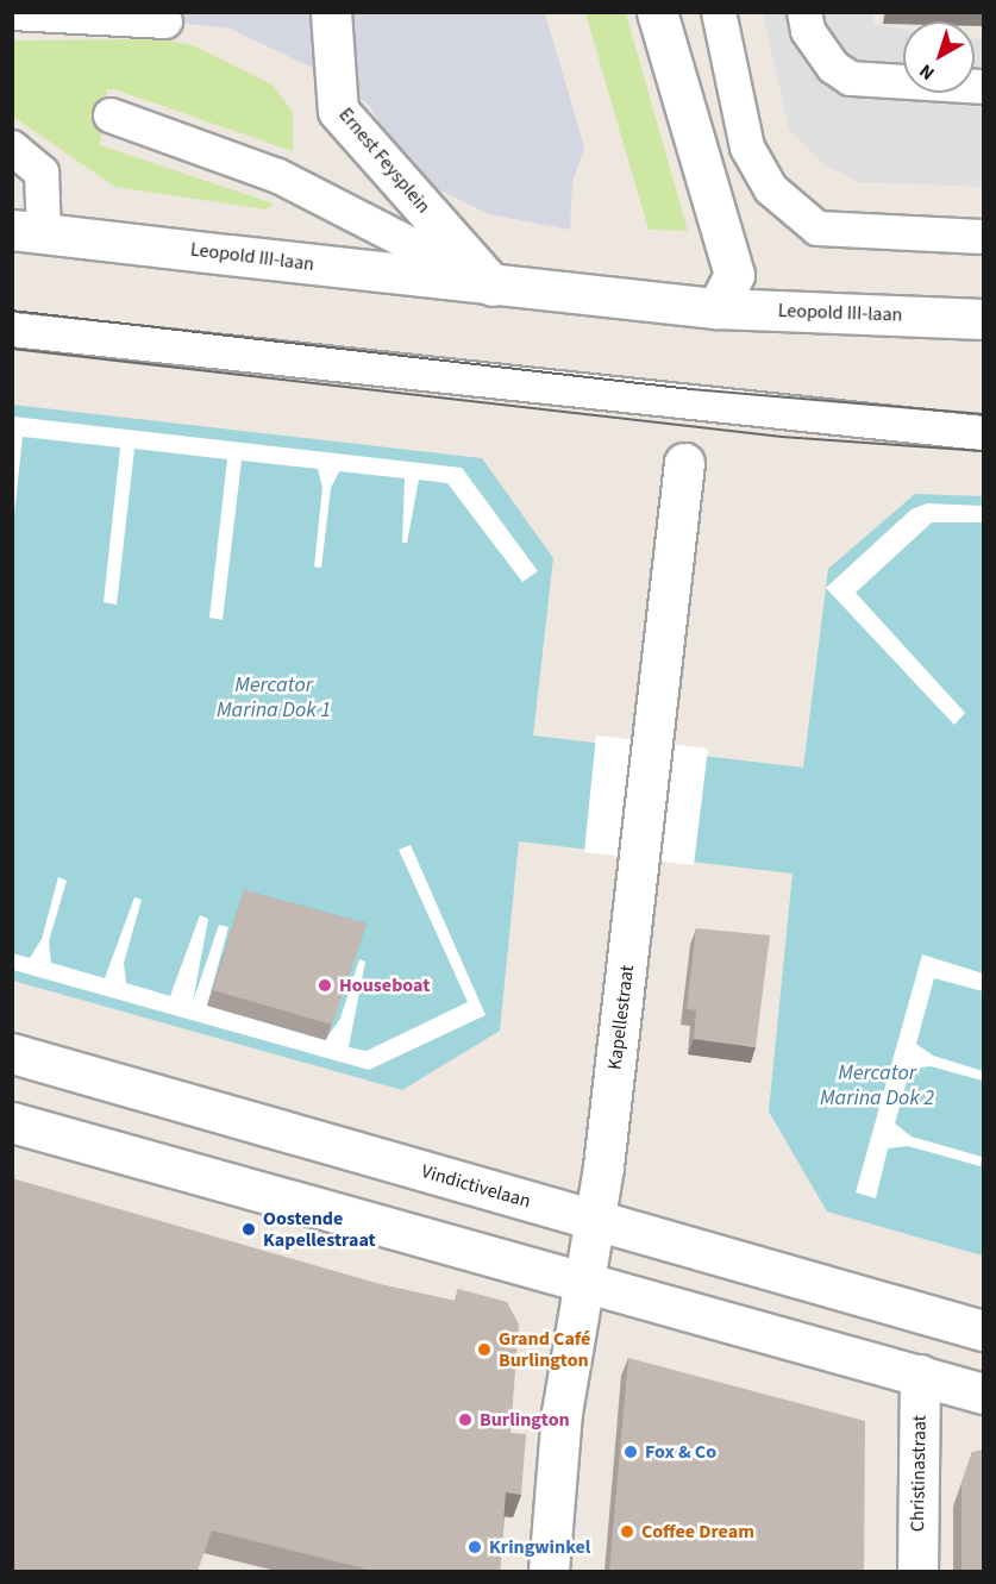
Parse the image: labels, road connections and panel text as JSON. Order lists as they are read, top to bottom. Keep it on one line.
{"streets":{"street":["Ernest Feysplein","Leopold III-laan","Kapellestraat","Vindictivelaan","Christinastraat"]},"crossings":[["Ernest Feysplein","Leopold III-laan"],["Kapellestraat","Vindictivelaan"]],"water":["Mercator Marina Dok 1","Mercator Marina Dok 2"],"places":["Houseboat","Oostende Kapellestraat","Grand Café Burlington","Burlington","Fox & Co","Coffee Dream","Kringwinkel"],"north":"bottom left"}
